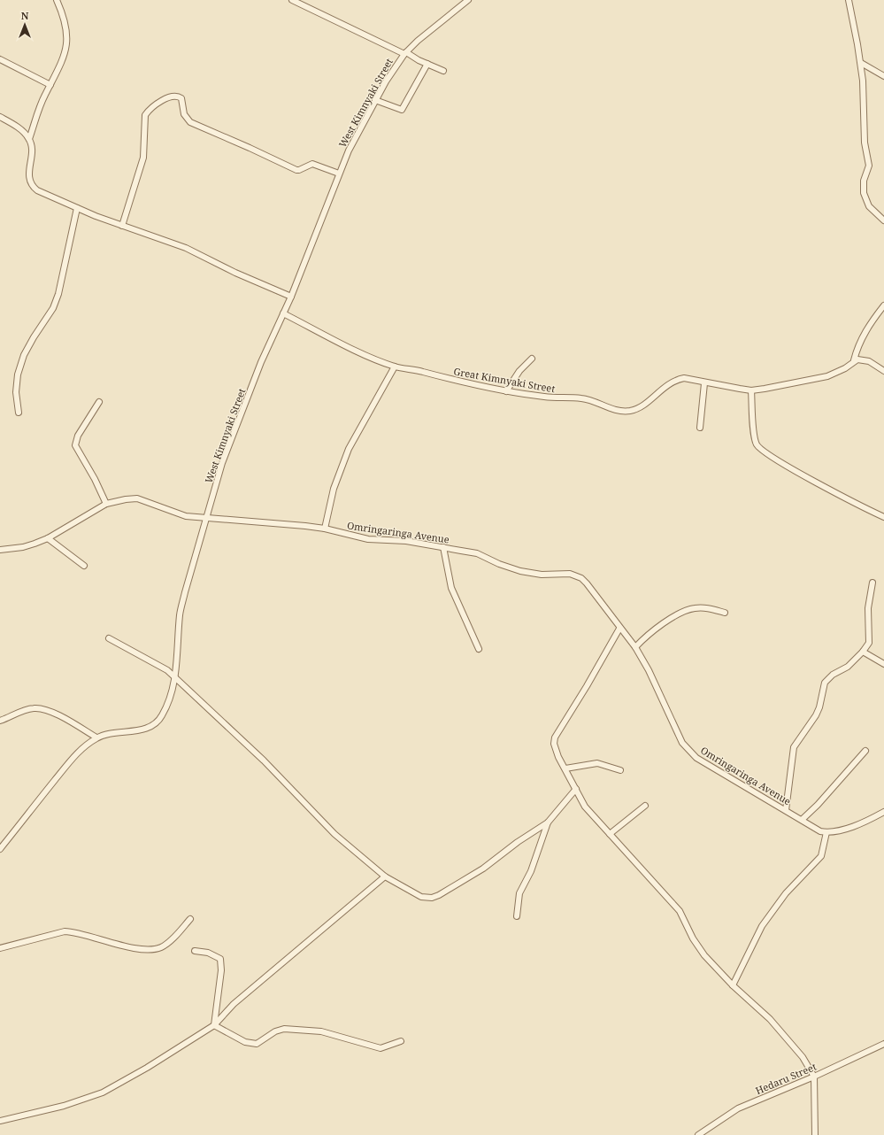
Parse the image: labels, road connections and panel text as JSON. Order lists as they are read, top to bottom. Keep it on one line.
{"streets":{"street":["West Kimnyaki Street","Great Kimnyaki Street","Omringaringa Avenue","Hedaru Street"]},"crossings":[["West Kimnyaki Street","Great Kimnyaki Street"],["West Kimnyaki Street","Omringaringa Avenue"]],"north":"top"}
